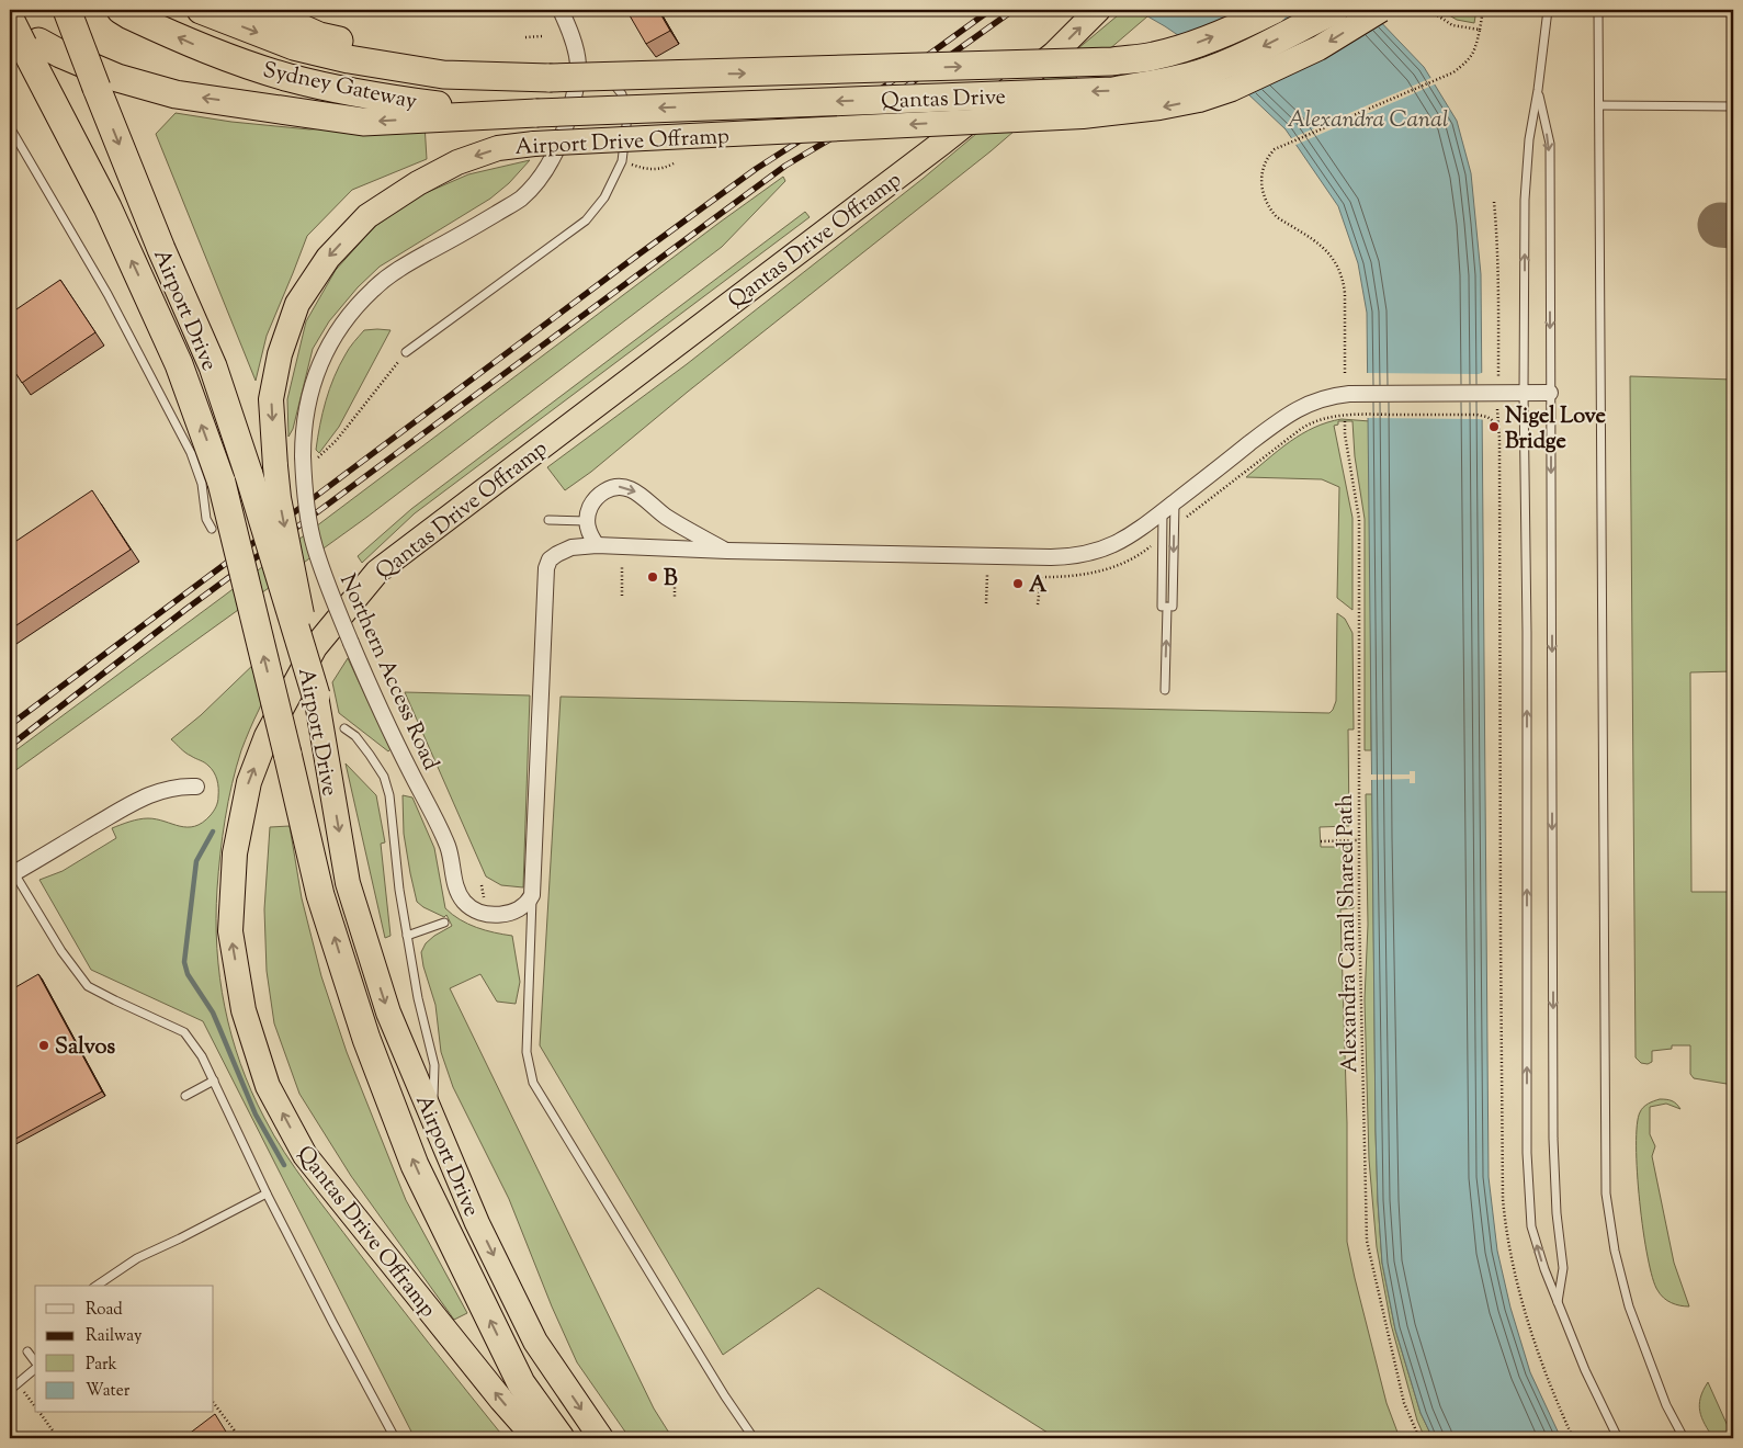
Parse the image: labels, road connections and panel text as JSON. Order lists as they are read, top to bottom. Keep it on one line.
{"streets":{"highway":["Sydney Gateway","Qantas Drive","Airport Drive Offramp","Qantas Drive Offramp","Airport Drive"],"street":["Northern Access Road"],"path":["Alexandra Canal Shared Path"]},"crossings":[["Sydney Gateway","Qantas Drive"],["Airport Drive Offramp","Airport Drive"]],"one_way":["Airport Drive Offramp","Qantas Drive Offramp"],"water":["Alexandra Canal"],"places":["Nigel Love Bridge","B","A","Salvos"],"legend":["Road","Railway","Park","Water"]}
